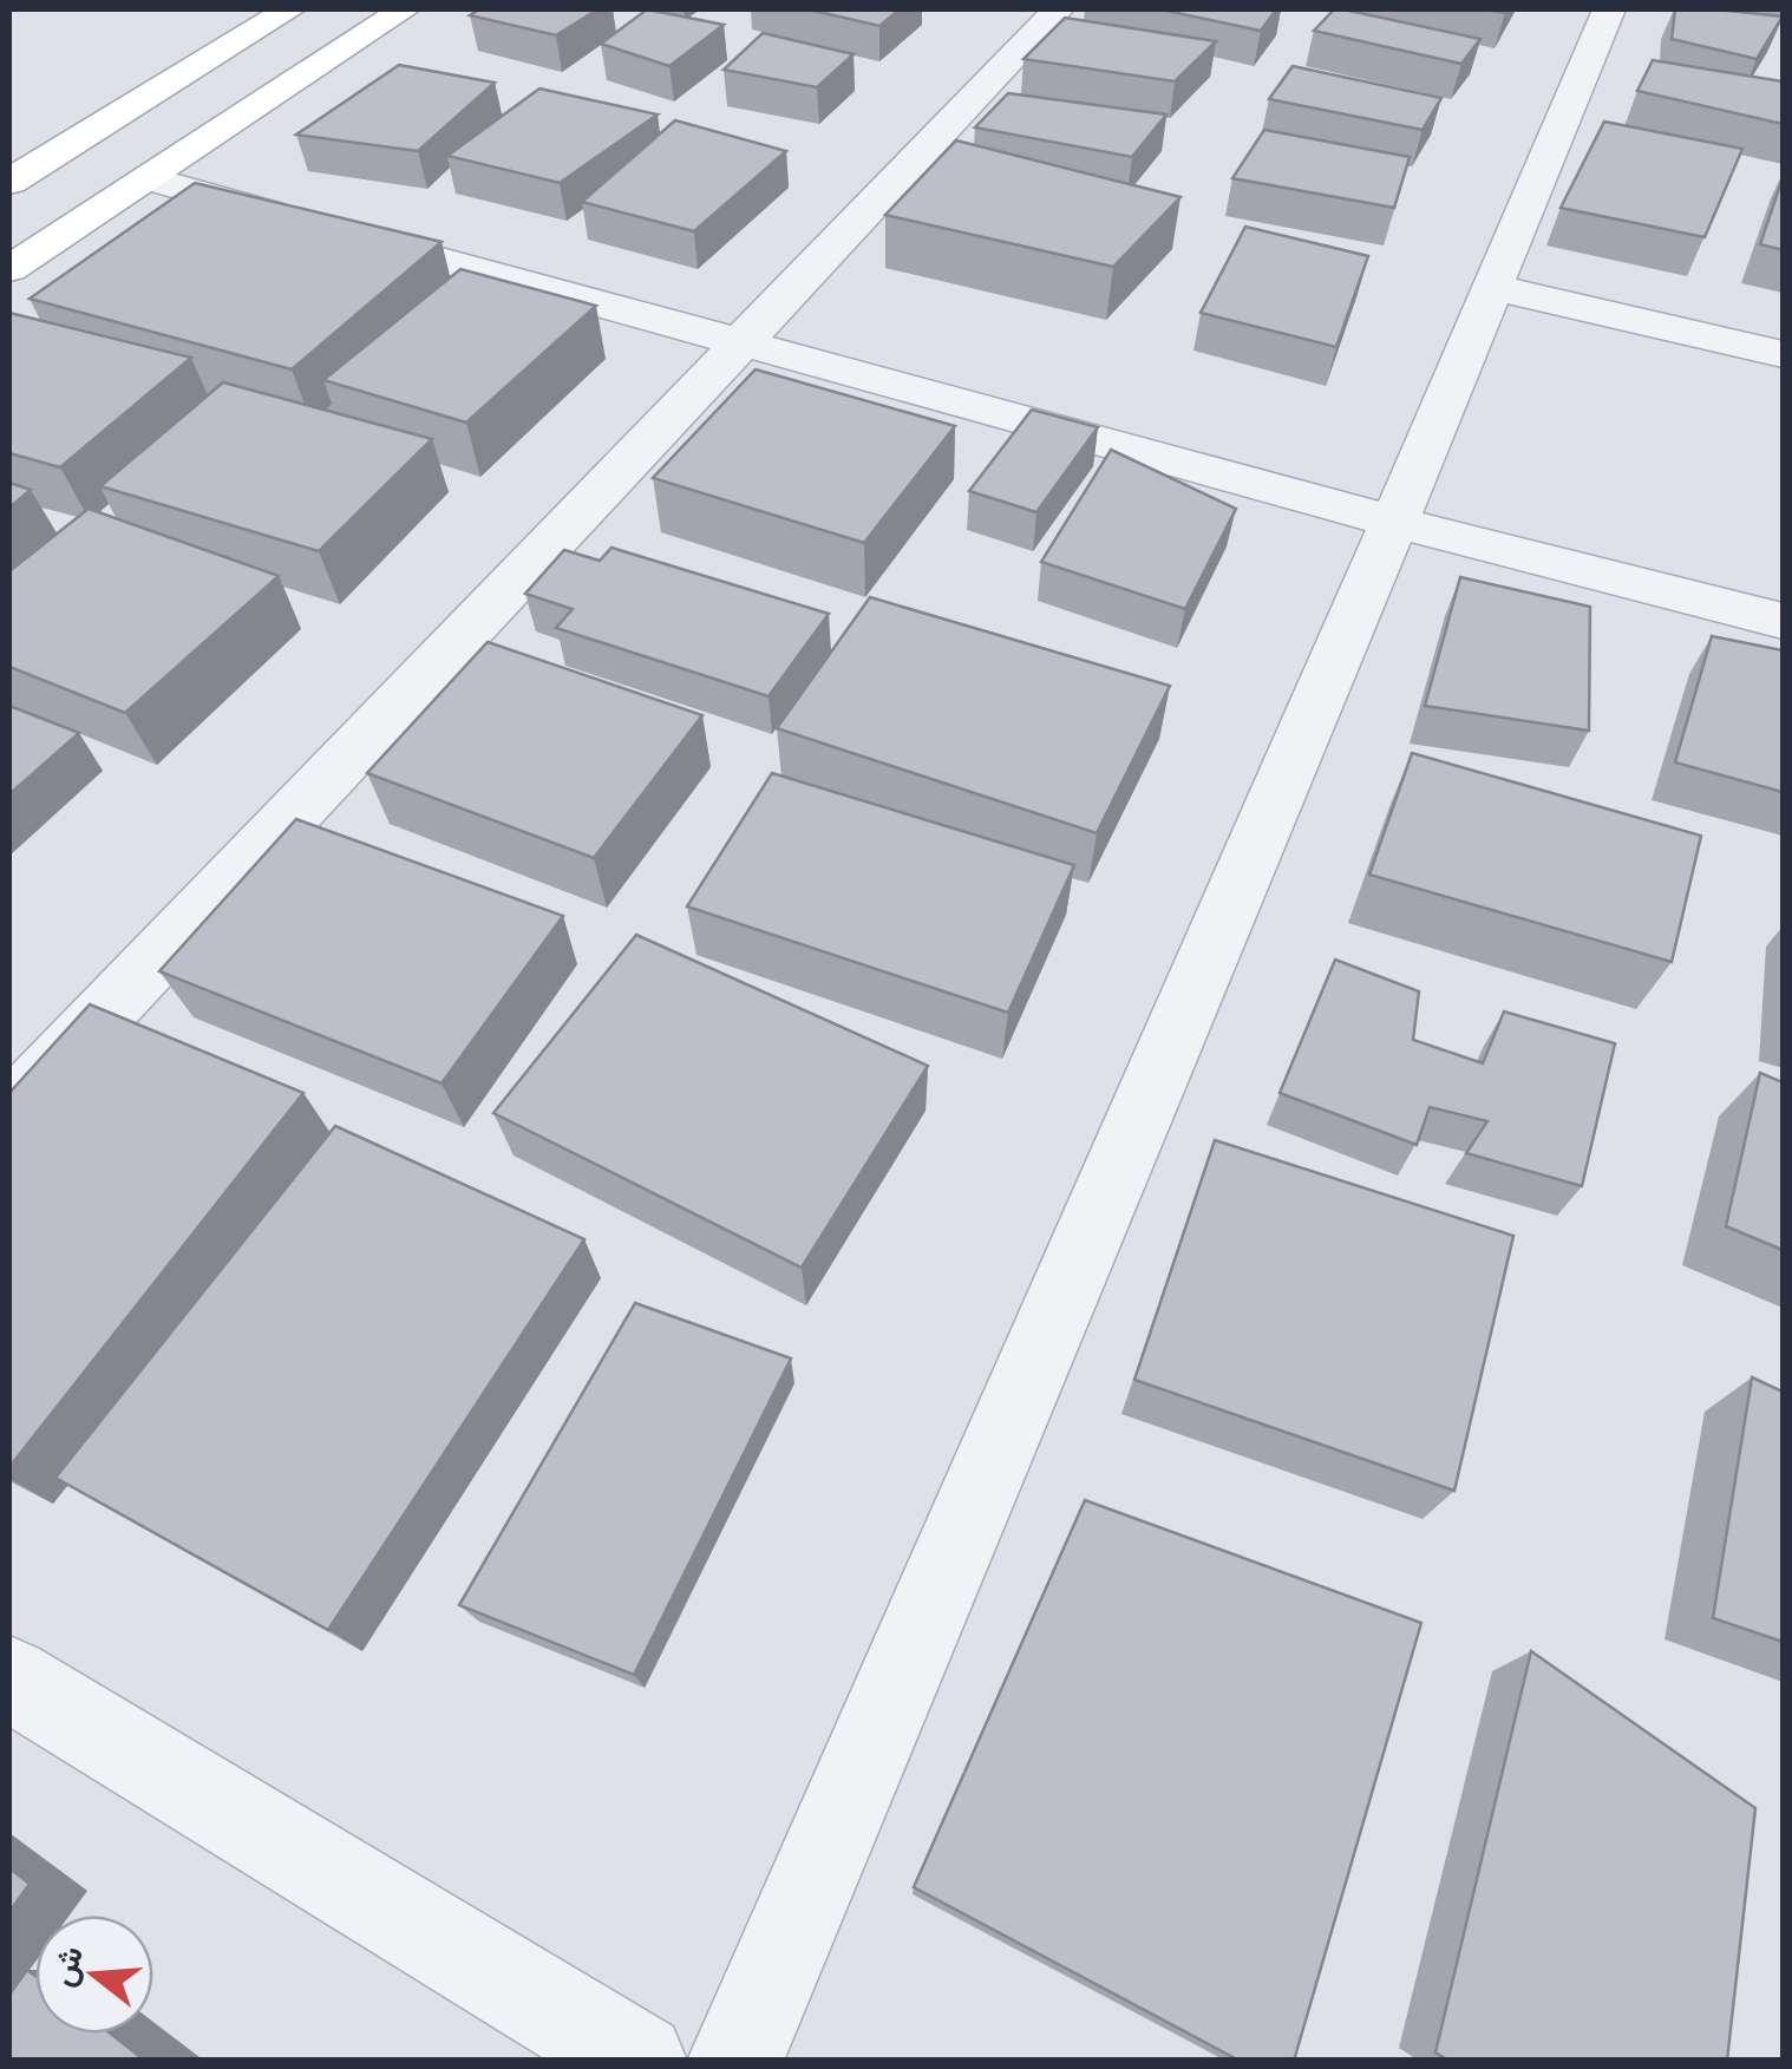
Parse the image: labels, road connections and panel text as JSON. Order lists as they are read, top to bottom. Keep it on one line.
{"north":"left"}
